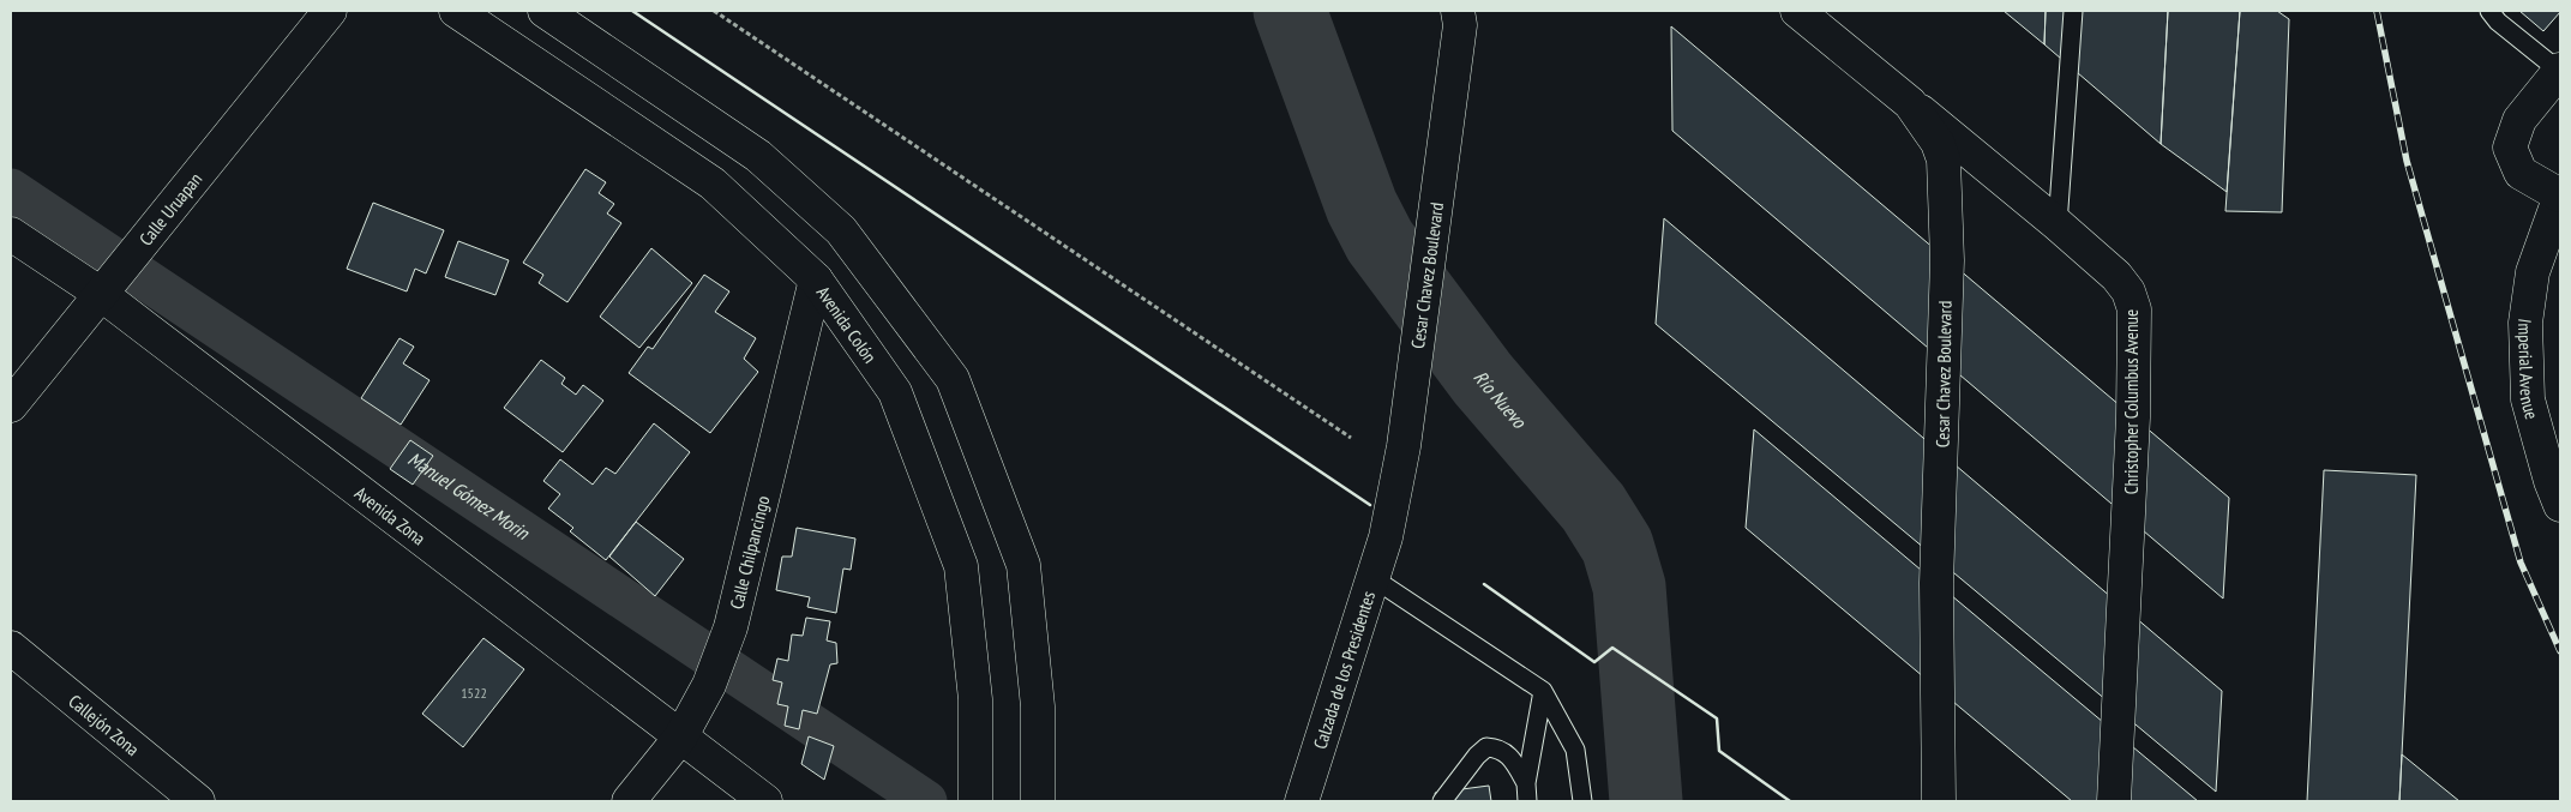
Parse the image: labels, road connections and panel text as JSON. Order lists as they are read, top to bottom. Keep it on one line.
{"streets":{"main road":["Calle Uruapan","Cesar Chavez Boulevard","Avenida Colón","Imperial Avenue","Christopher Columbus Avenue","Avenida Zona","Calle Chilpancingo","Calzada de los Presidentes","Callejón Zona"]},"crossings":[["Calle Uruapan","Avenida Zona"],["Cesar Chavez Boulevard","Christopher Columbus Avenue"],["Cesar Chavez Boulevard","Calzada de los Presidentes"],["Avenida Colón","Calle Chilpancingo"],["Avenida Zona","Calle Chilpancingo"]],"water":["Río Nuevo","Manuel Gómez Morin"],"house_numbers":["1522"]}
